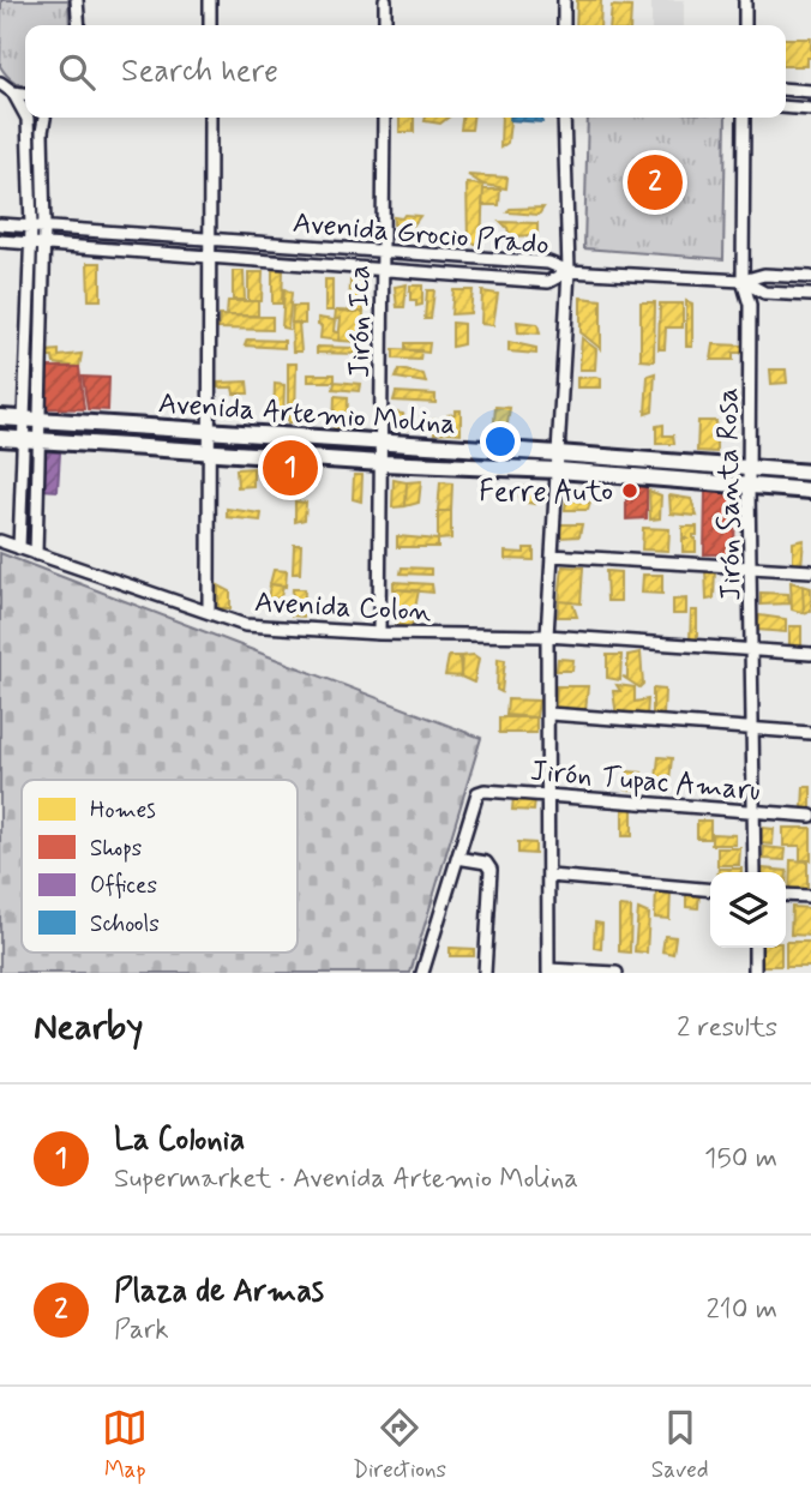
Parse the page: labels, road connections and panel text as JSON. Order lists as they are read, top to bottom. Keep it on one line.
{"streets":{"street":["Avenida Grocio Prado","Jirón Ica","Avenida Artemio Molina","Jirón Santa Rosa","Avenida Colon","Jirón Tupac Amaru"]},"crossings":[["Avenida Grocio Prado","Jirón Ica"],["Jirón Ica","Avenida Artemio Molina"],["Jirón Ica","Avenida Colon"],["Avenida Artemio Molina","Jirón Santa Rosa"],["Jirón Santa Rosa","Avenida Colon"],["Jirón Santa Rosa","Jirón Tupac Amaru"]],"places":["Ferre Auto"],"legend":["Homes","Shops","Offices","Schools"],"page":{"search":"Search here","pins":["2","1"],"heading":["Nearby","2 results"],"list":[{"mark":"1","name":"La Colonia","note":"Supermarket · Avenida Artemio Molina","value":"150 m"},{"mark":"2","name":"Plaza de Armas","note":"Park","value":"210 m"}],"nav":["Map","Directions","Saved"]}}
